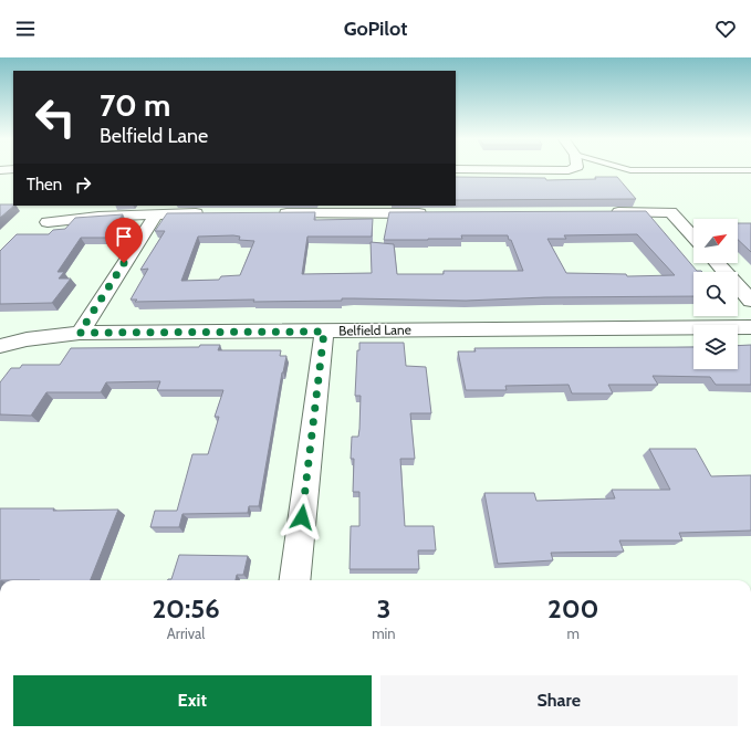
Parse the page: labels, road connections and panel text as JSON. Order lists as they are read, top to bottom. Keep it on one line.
{"streets":{"street":["Belfield Lane"]},"north":"top right","page":{"header":"GoPilot","turn":["70 m","Belfield Lane"],"then":"Then","eta":["20:56","Arrival","3","min","200","m"],"buttons":["Exit","Share"]}}
